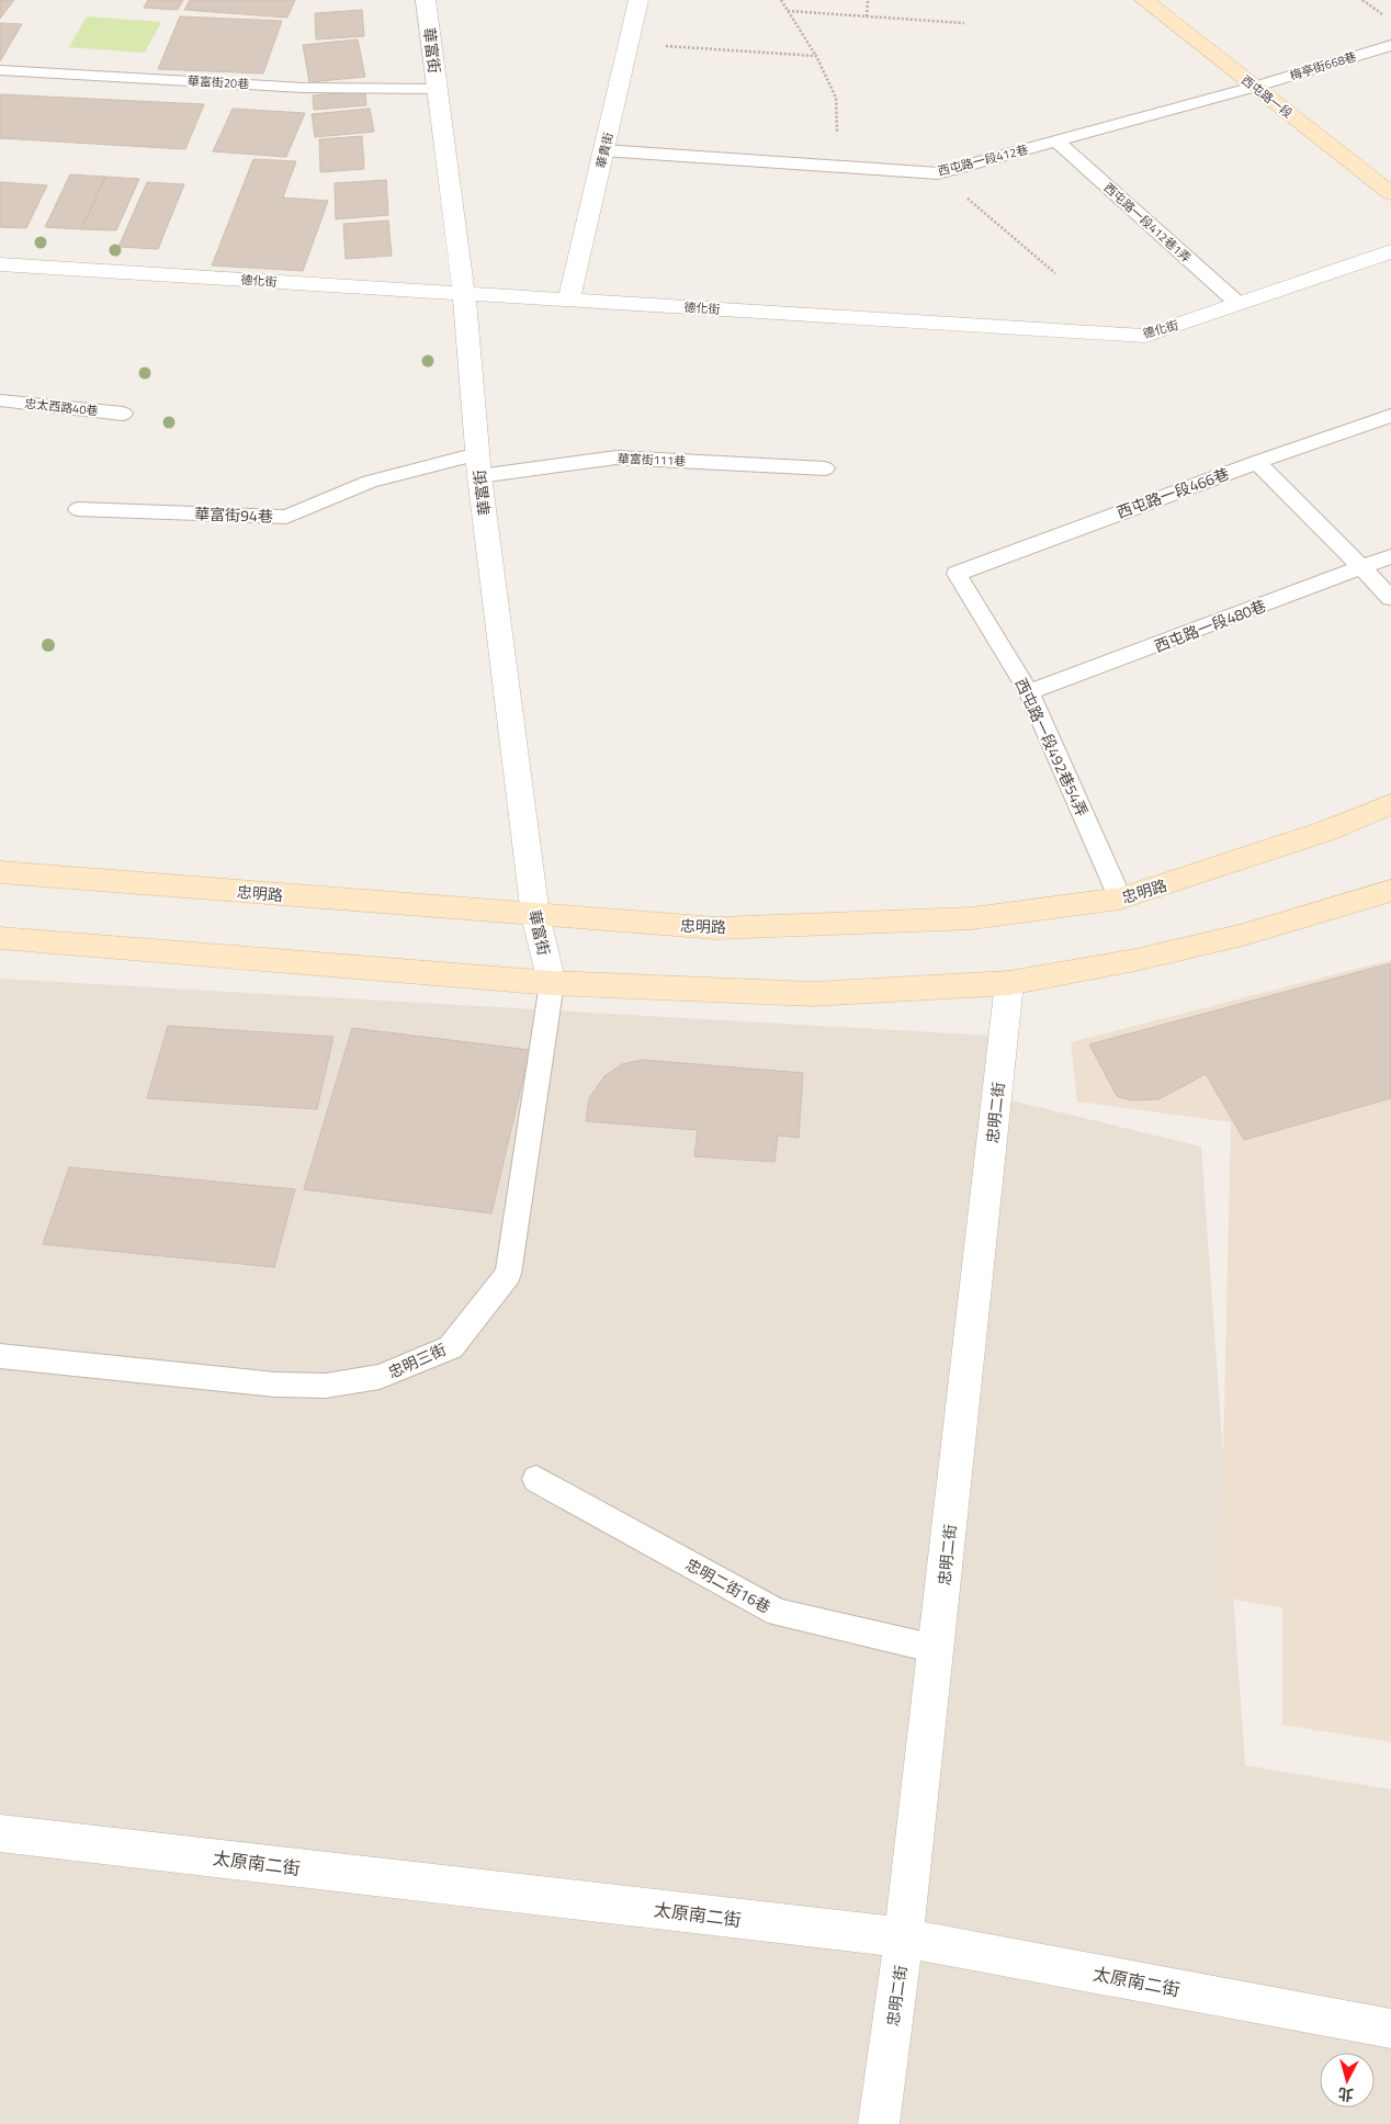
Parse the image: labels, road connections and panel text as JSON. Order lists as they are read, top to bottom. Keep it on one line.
{"streets":{"main road":["西屯路一段","忠明路"],"street":["華富街","華貴街","德化街","忠明二街","太原南二街"],"lane":["梅亭街668巷","華富街20巷","西屯路一段412巷","西屯路一段412巷1弄","忠太西路40巷","華富街111巷","西屯路一段466巷","華富街94巷","西屯路一段480巷","西屯路一段492巷54弄","忠明三街","忠明二街16巷"]},"crossings":[["華富街","華富街20巷"],["華富街","德化街"],["華富街","華富街111巷"],["華富街","華富街94巷"],["華富街","忠明路"],["華富街","忠明三街"],["梅亭街668巷","西屯路一段"],["梅亭街668巷","西屯路一段412巷"],["西屯路一段","西屯路一段412巷"],["華貴街","西屯路一段412巷"],["華貴街","德化街"],["西屯路一段412巷","西屯路一段412巷1弄"],["西屯路一段412巷1弄","德化街"],["華富街111巷","華富街94巷"],["西屯路一段466巷","西屯路一段492巷54弄"],["西屯路一段480巷","西屯路一段492巷54弄"],["西屯路一段492巷54弄","忠明路"],["忠明二街","忠明二街16巷"],["忠明二街","太原南二街"]],"north":"bottom"}
